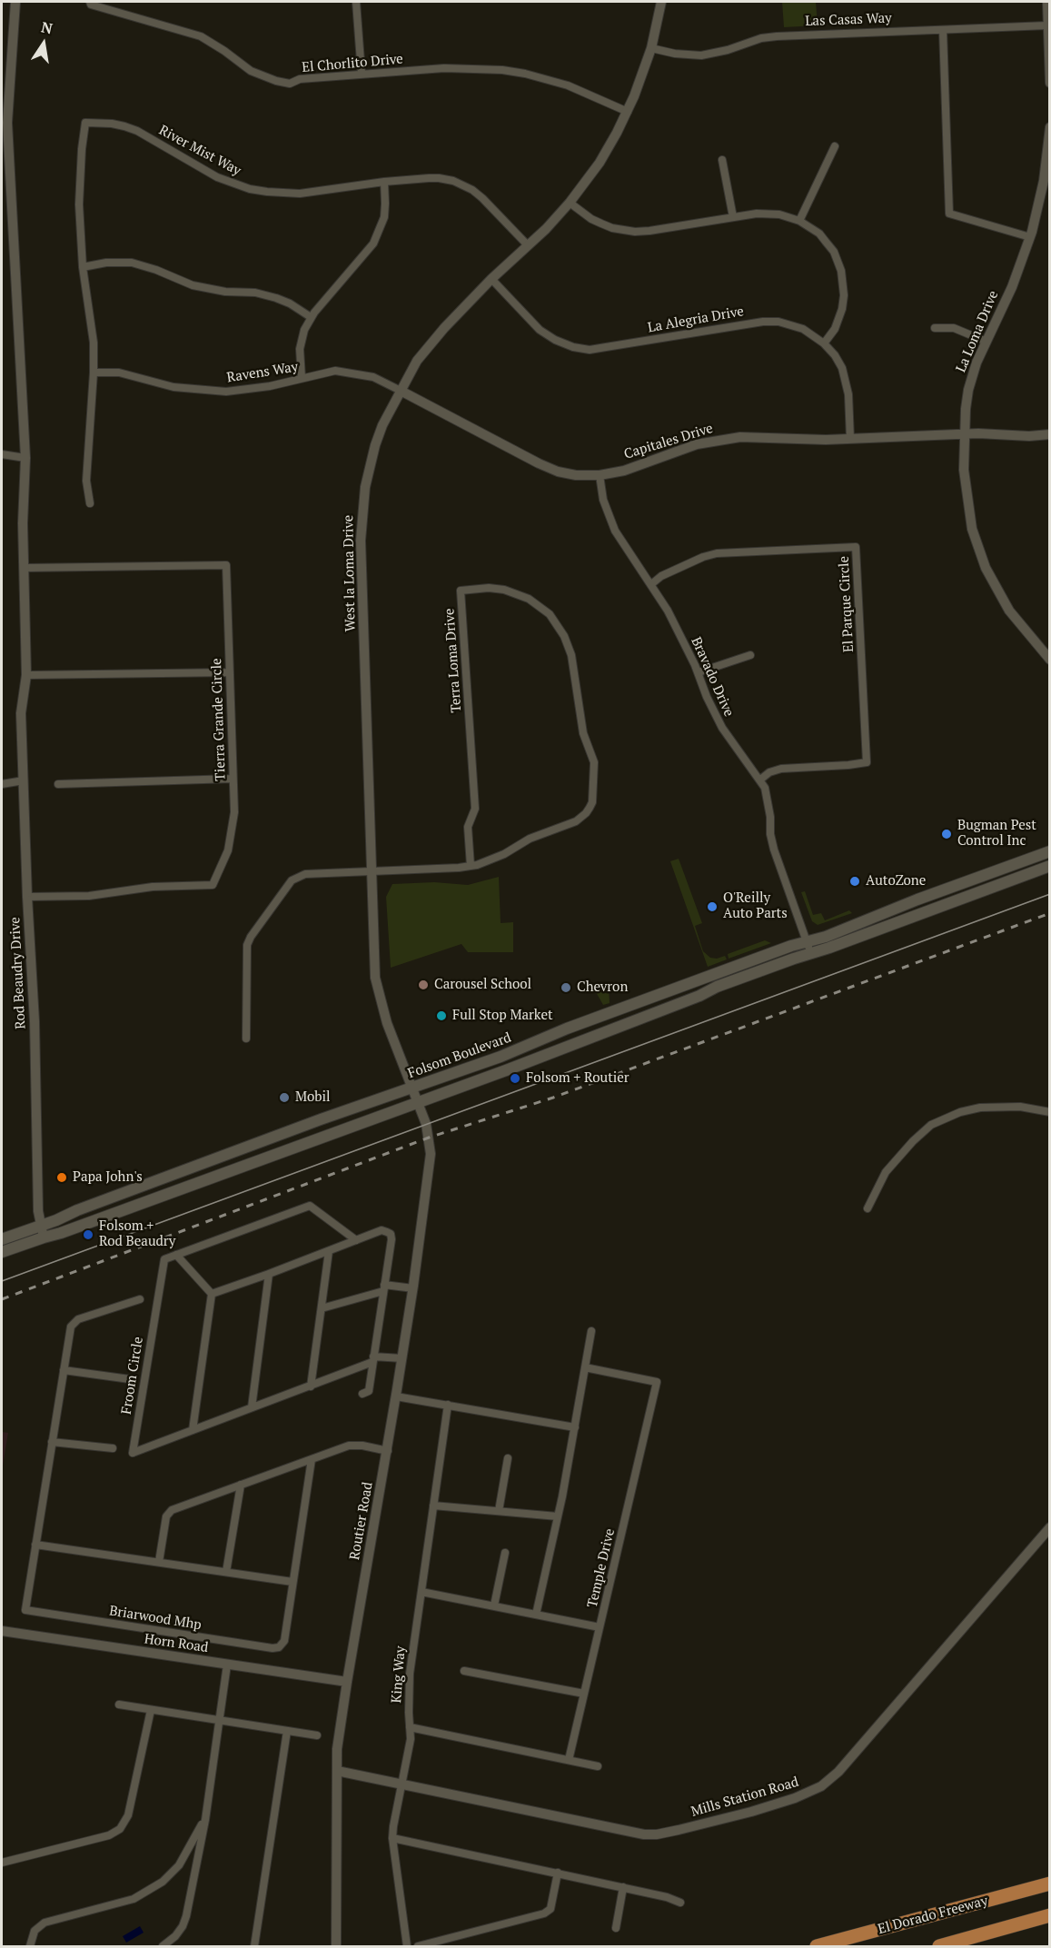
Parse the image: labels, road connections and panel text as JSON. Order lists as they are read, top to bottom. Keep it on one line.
{"streets":{"highway":["El Dorado Freeway"],"main road":["Folsom Boulevard"],"street":["Las Casas Way","El Chorlito Drive","River Mist Way","La Alegria Drive","La Loma Drive","Ravens Way","Capitales Drive","West la Loma Drive","El Parque Circle","Terra Loma Drive","Bravado Drive","Tierra Grande Circle","Rod Beaudry Drive","Froom Circle","Routier Road","Temple Drive","Briarwood Mhp","Horn Road","King Way","Mills Station Road"]},"crossings":[["Las Casas Way","West la Loma Drive"],["El Chorlito Drive","West la Loma Drive"],["River Mist Way","Ravens Way"],["River Mist Way","West la Loma Drive"],["La Alegria Drive","Capitales Drive"],["La Alegria Drive","West la Loma Drive"],["La Loma Drive","Capitales Drive"],["Ravens Way","Capitales Drive"],["Ravens Way","West la Loma Drive"],["Capitales Drive","West la Loma Drive"],["Capitales Drive","Bravado Drive"],["West la Loma Drive","Terra Loma Drive"],["West la Loma Drive","Folsom Boulevard"],["West la Loma Drive","Routier Road"],["El Parque Circle","Bravado Drive"],["Bravado Drive","Folsom Boulevard"],["Tierra Grande Circle","Rod Beaudry Drive"],["Rod Beaudry Drive","Folsom Boulevard"],["Routier Road","Horn Road"],["Routier Road","Mills Station Road"],["King Way","Mills Station Road"]],"places":["Bugman Pest Control Inc","AutoZone","O'Reilly Auto Parts","Carousel School","Chevron","Full Stop Market","Folsom + Routier","Mobil","Papa John's","Folsom + Rod Beaudry"],"north":"top"}
